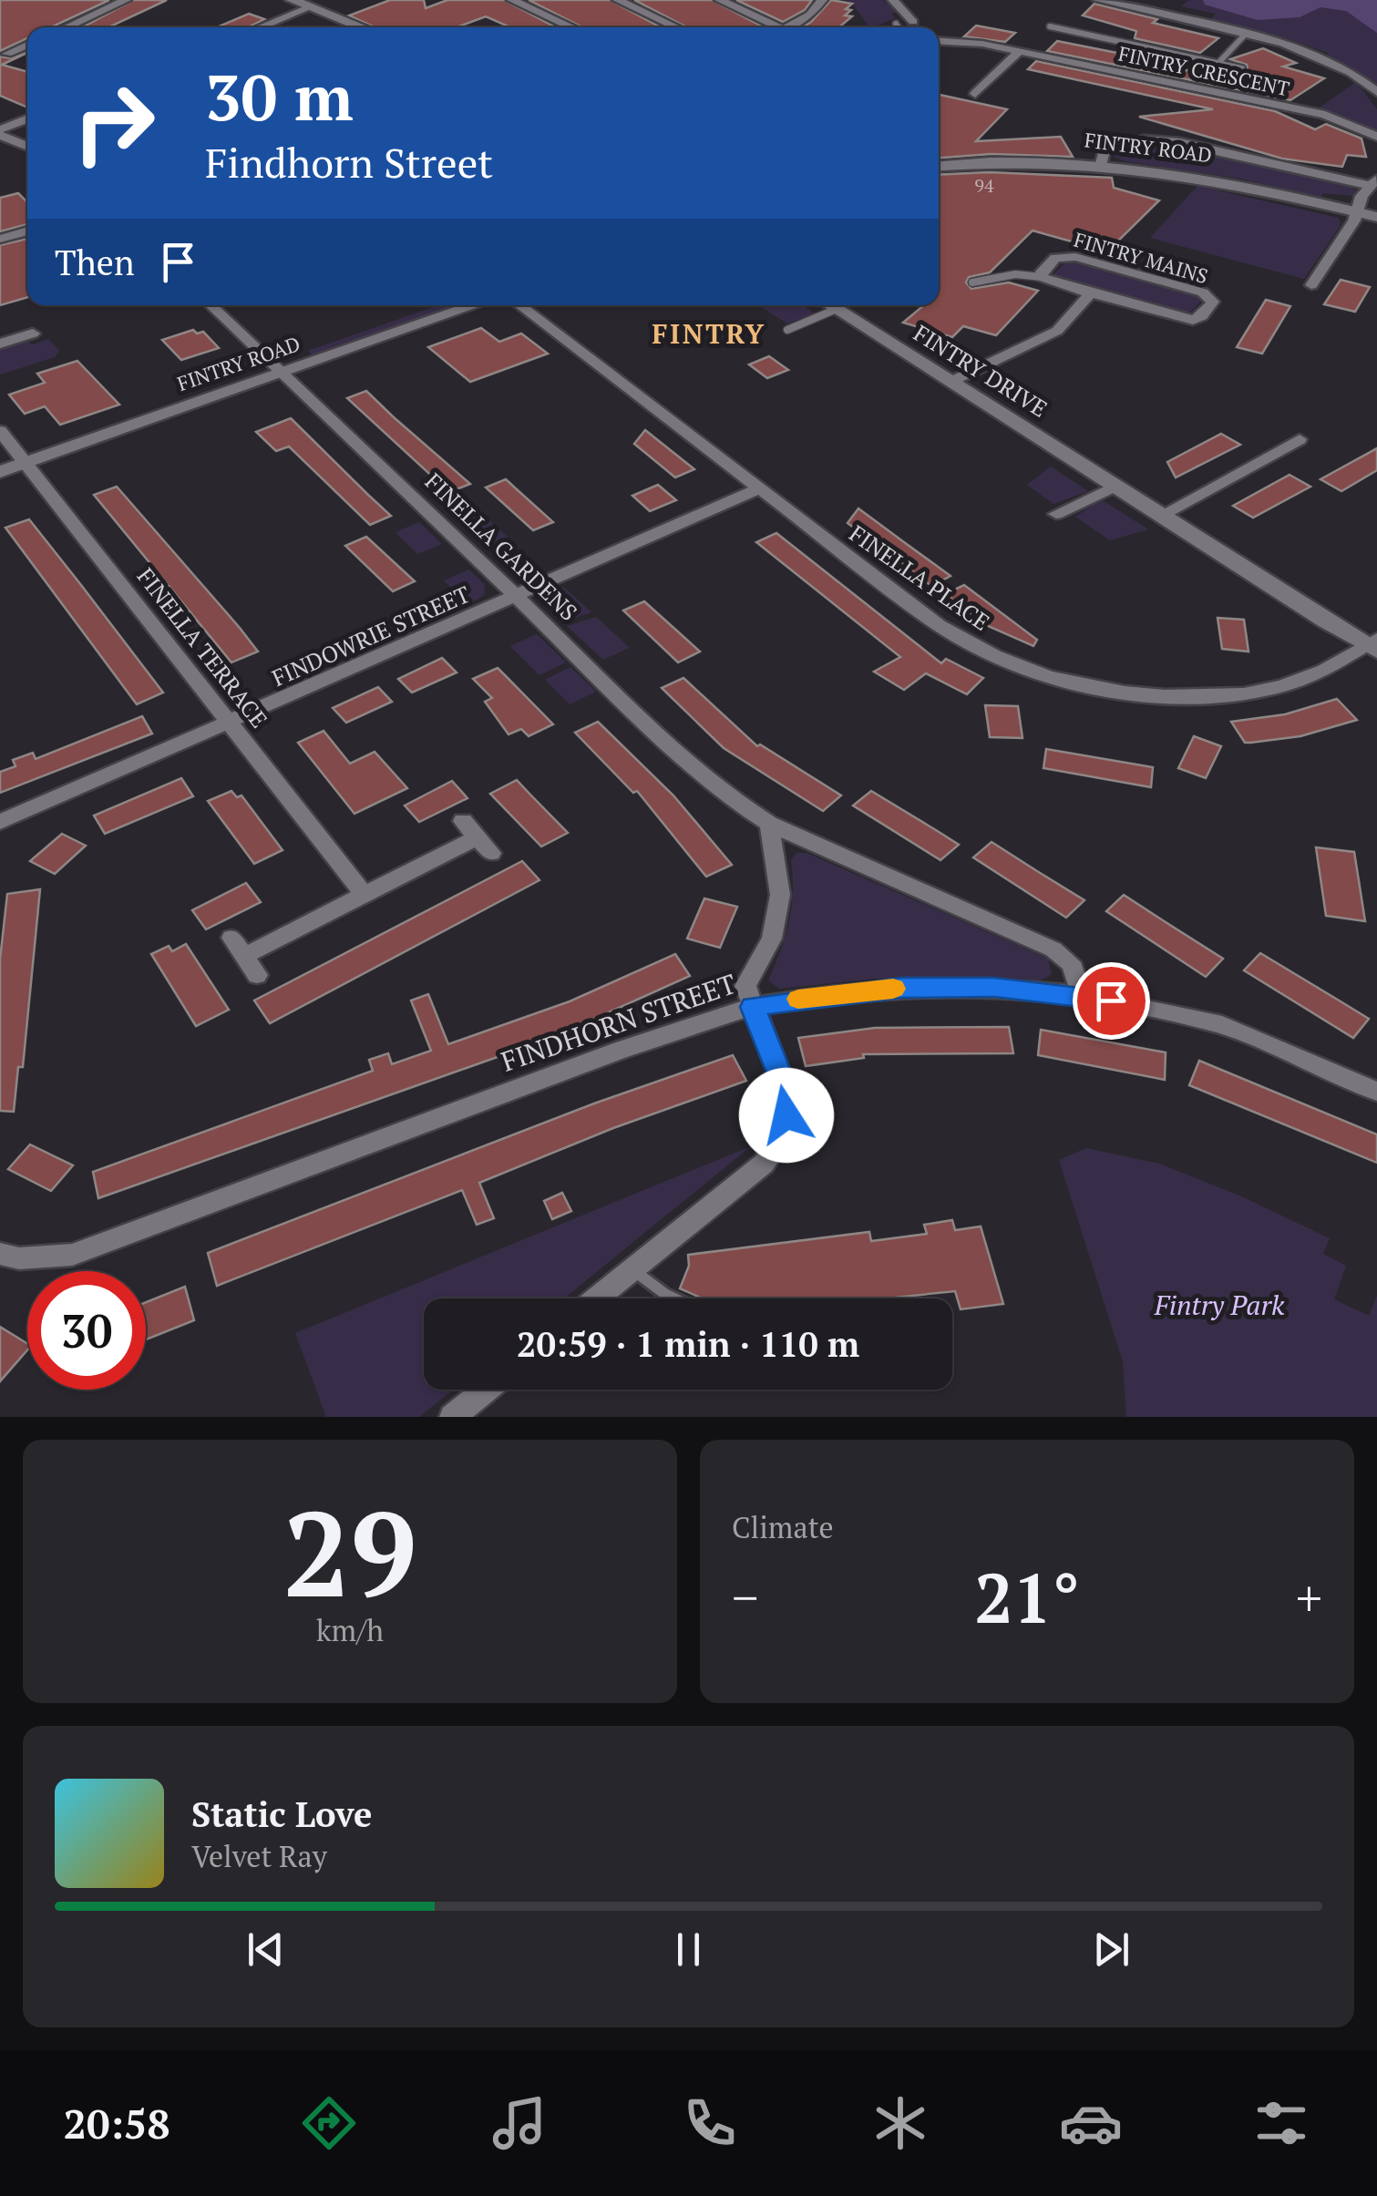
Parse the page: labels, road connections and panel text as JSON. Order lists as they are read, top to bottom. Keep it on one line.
{"streets":{"street":["FINTRY CRESCENT","FINTRY ROAD","FINTRY MAINS","FINTRY DRIVE","FINELLA GARDENS","FINELLA PLACE","FINDOWRIE STREET","FINELLA TERRACE","FINDHORN STREET"]},"crossings":[["FINTRY ROAD","FINELLA GARDENS"],["FINTRY ROAD","FINELLA TERRACE"],["FINTRY DRIVE","FINELLA PLACE"],["FINELLA GARDENS","FINDOWRIE STREET"],["FINELLA GARDENS","FINDHORN STREET"],["FINELLA PLACE","FINDOWRIE STREET"],["FINDOWRIE STREET","FINELLA TERRACE"]],"districts":["FINTRY"],"parks":["Fintry Park"],"house_numbers":["94"],"page":{"turn":["30 m","Findhorn Street"],"then":"Then","limit":"30","trip":"20:59 · 1 min · 110 m","tile":[["29","km/h"],"Climate"],"heat":["−","21°","+"],"song":["Static Love","Velvet Ray"],"tabs":"20:58"}}
